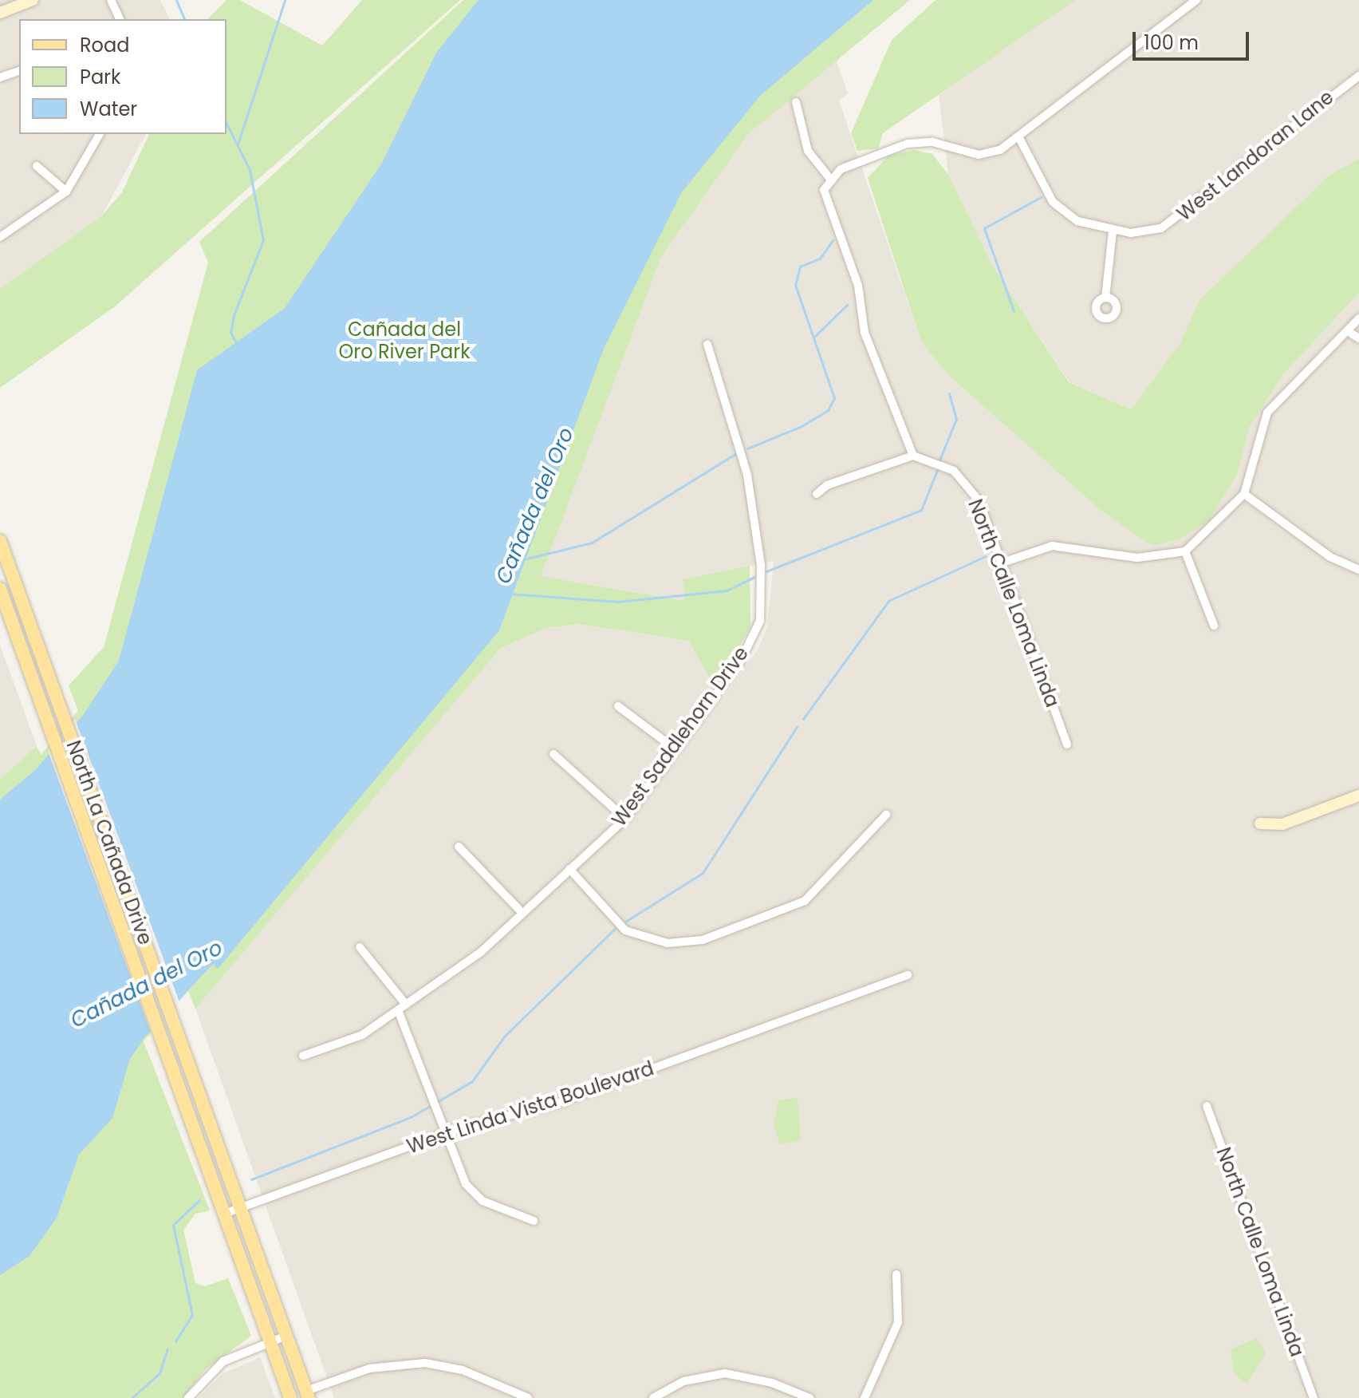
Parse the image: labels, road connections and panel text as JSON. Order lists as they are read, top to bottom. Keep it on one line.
{"streets":{"main road":["North La Cañada Drive"],"street":["West Landoran Lane","North Calle Loma Linda","West Saddlehorn Drive","West Linda Vista Boulevard"]},"crossings":[["North La Cañada Drive","West Linda Vista Boulevard"]],"water":["Cañada del Oro"],"parks":["Cañada del Oro River Park"],"legend":["Road","Park","Water"],"scale_bar":"100 m"}
